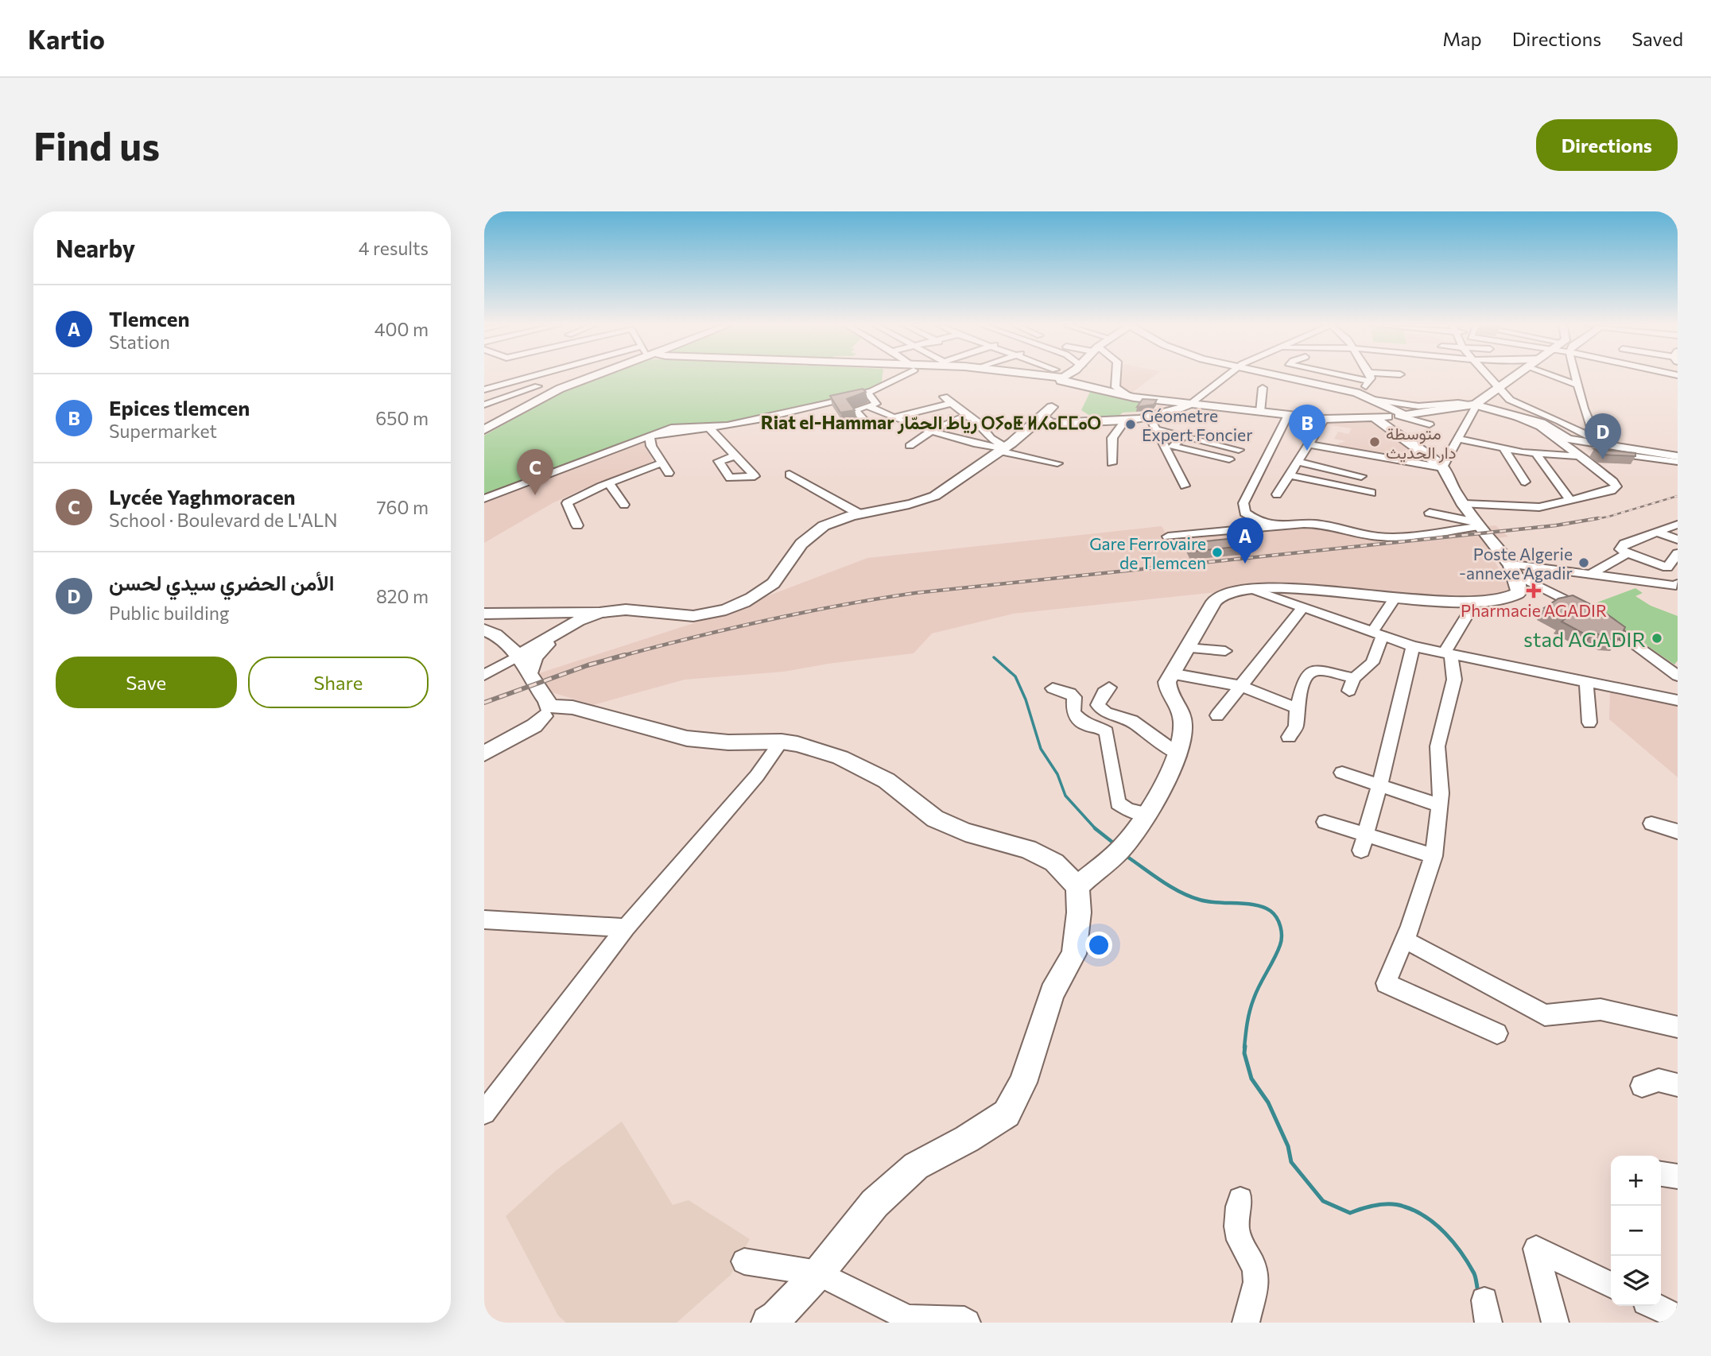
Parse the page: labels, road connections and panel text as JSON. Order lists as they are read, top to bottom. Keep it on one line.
{"districts":["Riat el-Hammar رياط الحمّار ⵔⵢⴰⵟ ⵍⵃⴰⵎⵎⴰⵔ"],"places":{"other":["Géometre Expert Foncier","متوسطة دار الحديث","Gare Ferrovaire de Tlemcen","Poste Algerie -annexe Agadir","stad AGADIR"],"health":["Pharmacie AGADIR"]},"page":{"header":"Kartio","nav":["Map","Directions","Saved"],"buttons":["Directions",["Save","Share"]],"title":"Find us","heading":["Nearby","4 results"],"list":[{"mark":"A","name":"Tlemcen","note":"Station","value":"400 m"},{"mark":"B","name":"Epices tlemcen","note":"Supermarket","value":"650 m"},{"mark":"C","name":"Lycée Yaghmoracen","note":"School · Boulevard de L'ALN","value":"760 m"},{"mark":"D","name":"الأمن الحضري سيدي لحسن","note":"Public building","value":"820 m"}],"pins":["B","D","C","A"],"map_buttons":["+","−"]}}
